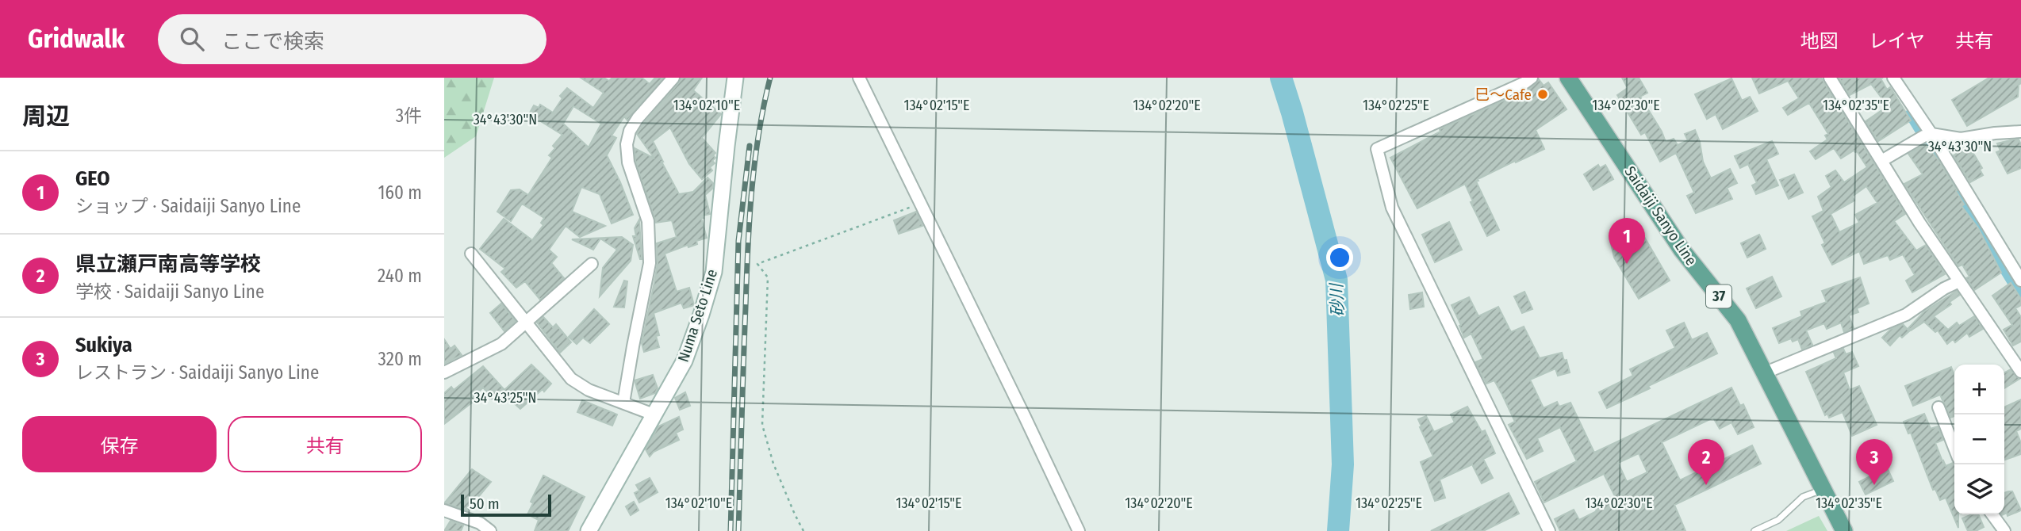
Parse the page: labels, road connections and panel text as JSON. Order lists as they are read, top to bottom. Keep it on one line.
{"streets":{"main road":["Saidaiji Sanyo Line","37","Numa Seto Line"]},"water":["砂川"],"places":["巳～Cafe"],"scale_bar":"50 m","page":{"header":"Gridwalk","search":"ここで検索","nav":["地図","レイヤ","共有"],"heading":["周辺","3件"],"list":[{"mark":"1","name":"GEO","note":"ショップ · Saidaiji Sanyo Line","value":"160 m"},{"mark":"2","name":"県立瀬戸南高等学校","note":"学校 · Saidaiji Sanyo Line","value":"240 m"},{"mark":"3","name":"Sukiya","note":"レストラン · Saidaiji Sanyo Line","value":"320 m"}],"pins":["1","2","3"],"map_buttons":["+","−"],"buttons":["保存","共有"],"scale":"50 m"},"coordinates":["134°02'10\"E","134°02'15\"E","134°02'20\"E","134°02'25\"E","134°02'30\"E","134°02'35\"E","34°43'30\"N","34°43'25\"N"]}
